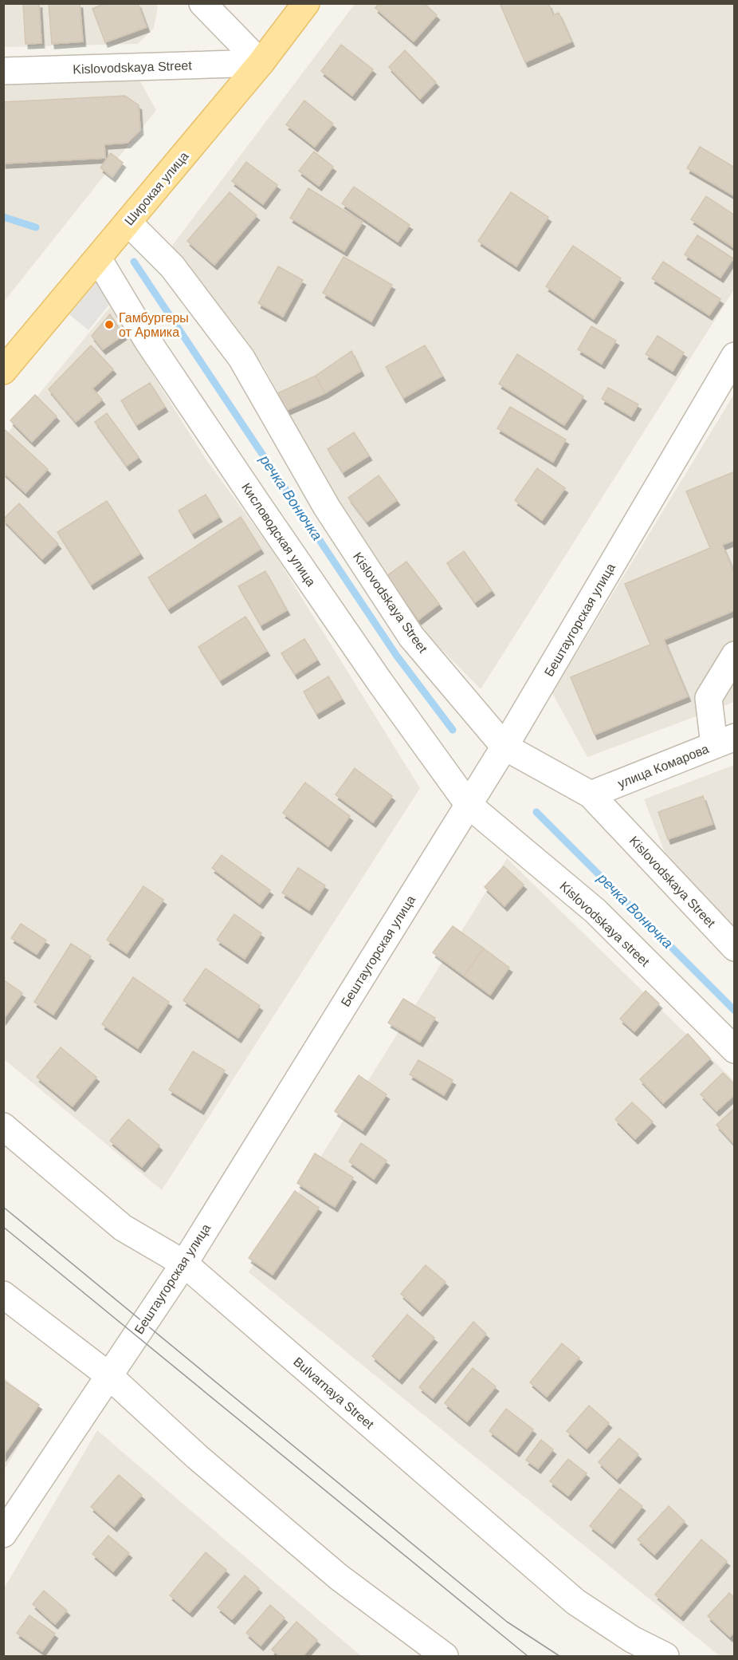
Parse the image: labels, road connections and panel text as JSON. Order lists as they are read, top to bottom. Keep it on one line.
{"streets":{"main road":["Широкая улица"],"street":["Kislovodskaya Street","Кисловодская улица","Бештаугорская улица","улица Комарова","Kislovodskaya street","Bulvarnaya Street"]},"crossings":[["Kislovodskaya Street","Широкая улица"],["Kislovodskaya Street","Бештаугорская улица"],["Kislovodskaya Street","улица Комарова"],["Широкая улица","Кисловодская улица"],["Кисловодская улица","Бештаугорская улица"],["Кисловодская улица","Kislovodskaya street"],["Бештаугорская улица","Kislovodskaya street"],["Бештаугорская улица","Bulvarnaya Street"]],"water":["речка Вонючка"],"places":["Гамбургеры от Армика"]}
